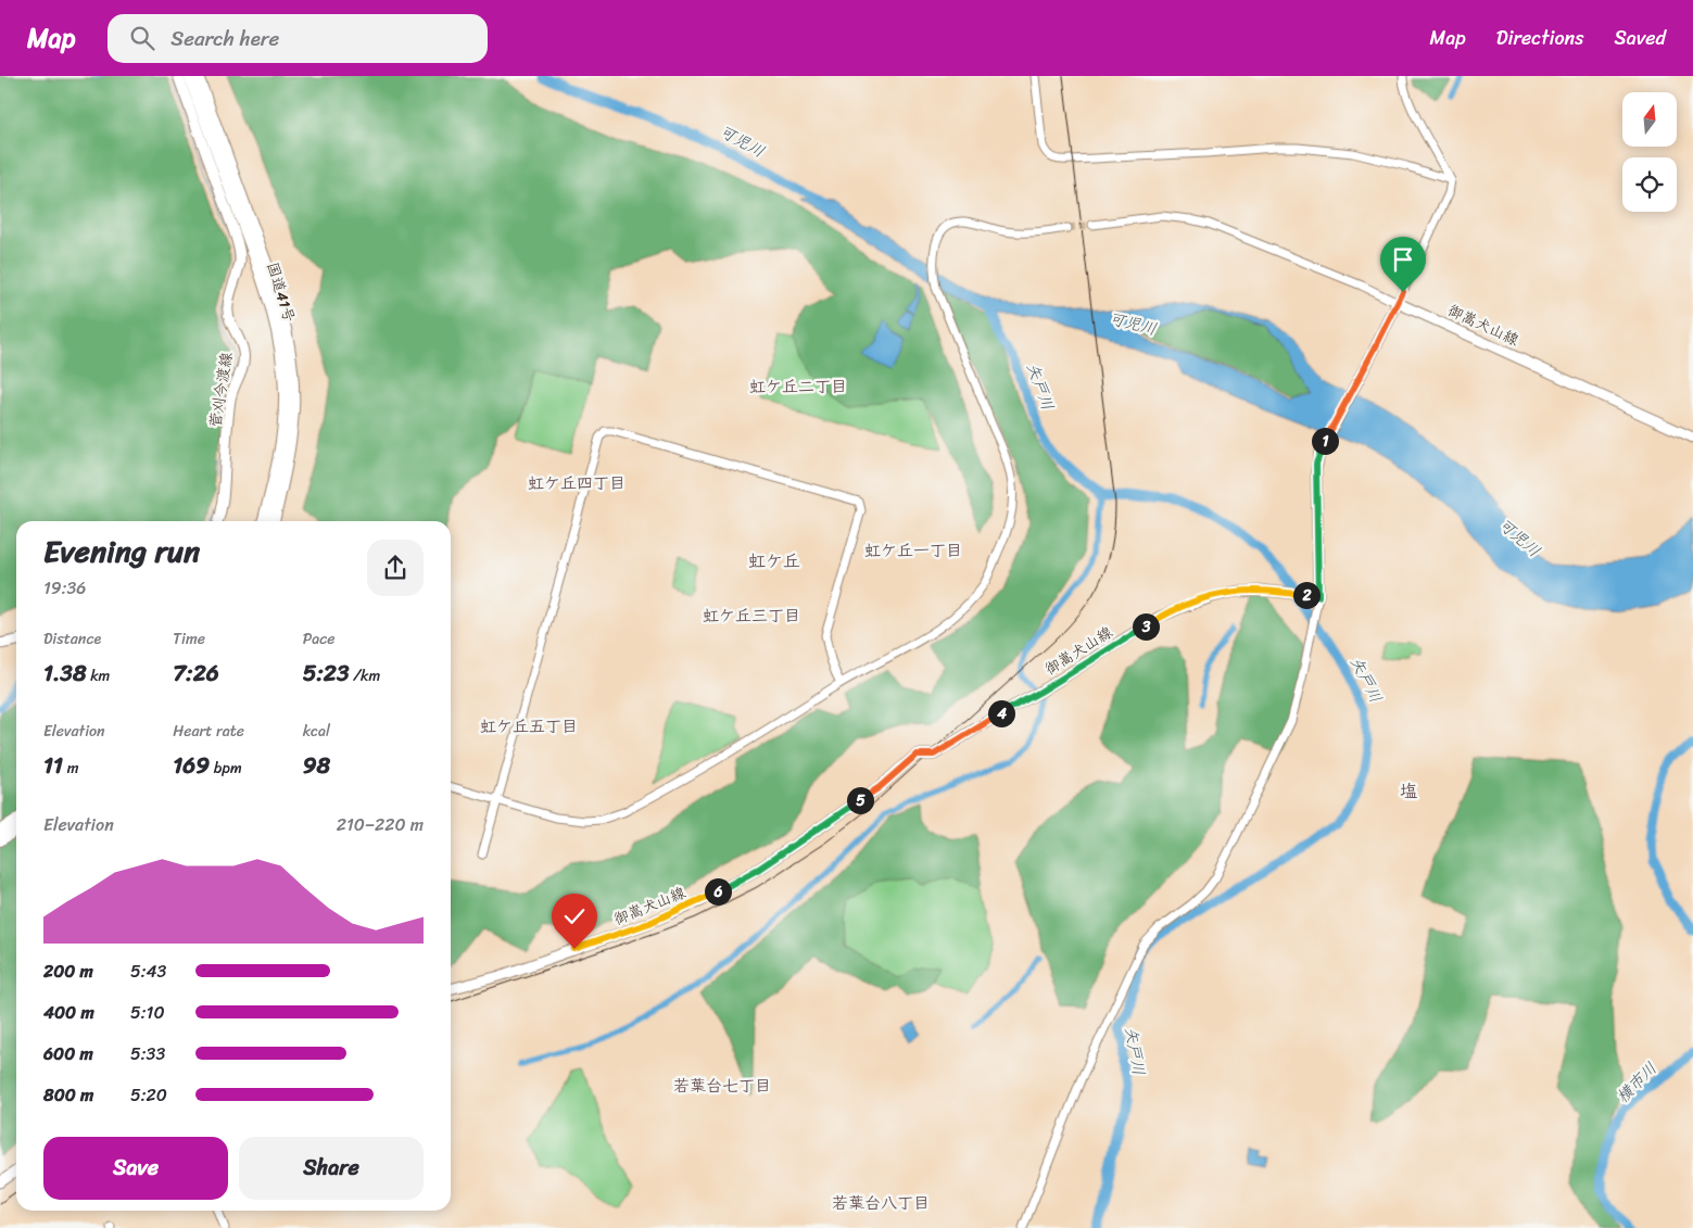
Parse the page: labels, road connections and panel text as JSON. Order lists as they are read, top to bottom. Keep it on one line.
{"streets":{"highway":["国道41号"],"main road":["御嵩犬山線","菅刈今渡線"]},"districts":["虹ケ丘二丁目","虹ケ丘四丁目","虹ケ丘一丁目","虹ケ丘","虹ケ丘三丁目","虹ケ丘五丁目","塩","若葉台七丁目","若葉台八丁目"],"water":["可児川","矢戸川","横市川"],"north":"top","page":{"header":"Map","search":"Search here","nav":["Map","Directions","Saved"],"pins":["1","2","3","4","5","6"],"heading":["Evening run","19:36"],"stats":[["Distance","1.38 km"],["Time","7:26"],["Pace","5:23 /km"],["Elevation","11 m"],["Heart rate","169 bpm"],["kcal","98"]],"chart":["Elevation","210–220 m"],"list":[{"name":"200 m","note":"5:43"},{"name":"400 m","note":"5:10"},{"name":"600 m","note":"5:33"},{"name":"800 m","note":"5:20"}],"buttons":["Save","Share"]}}
